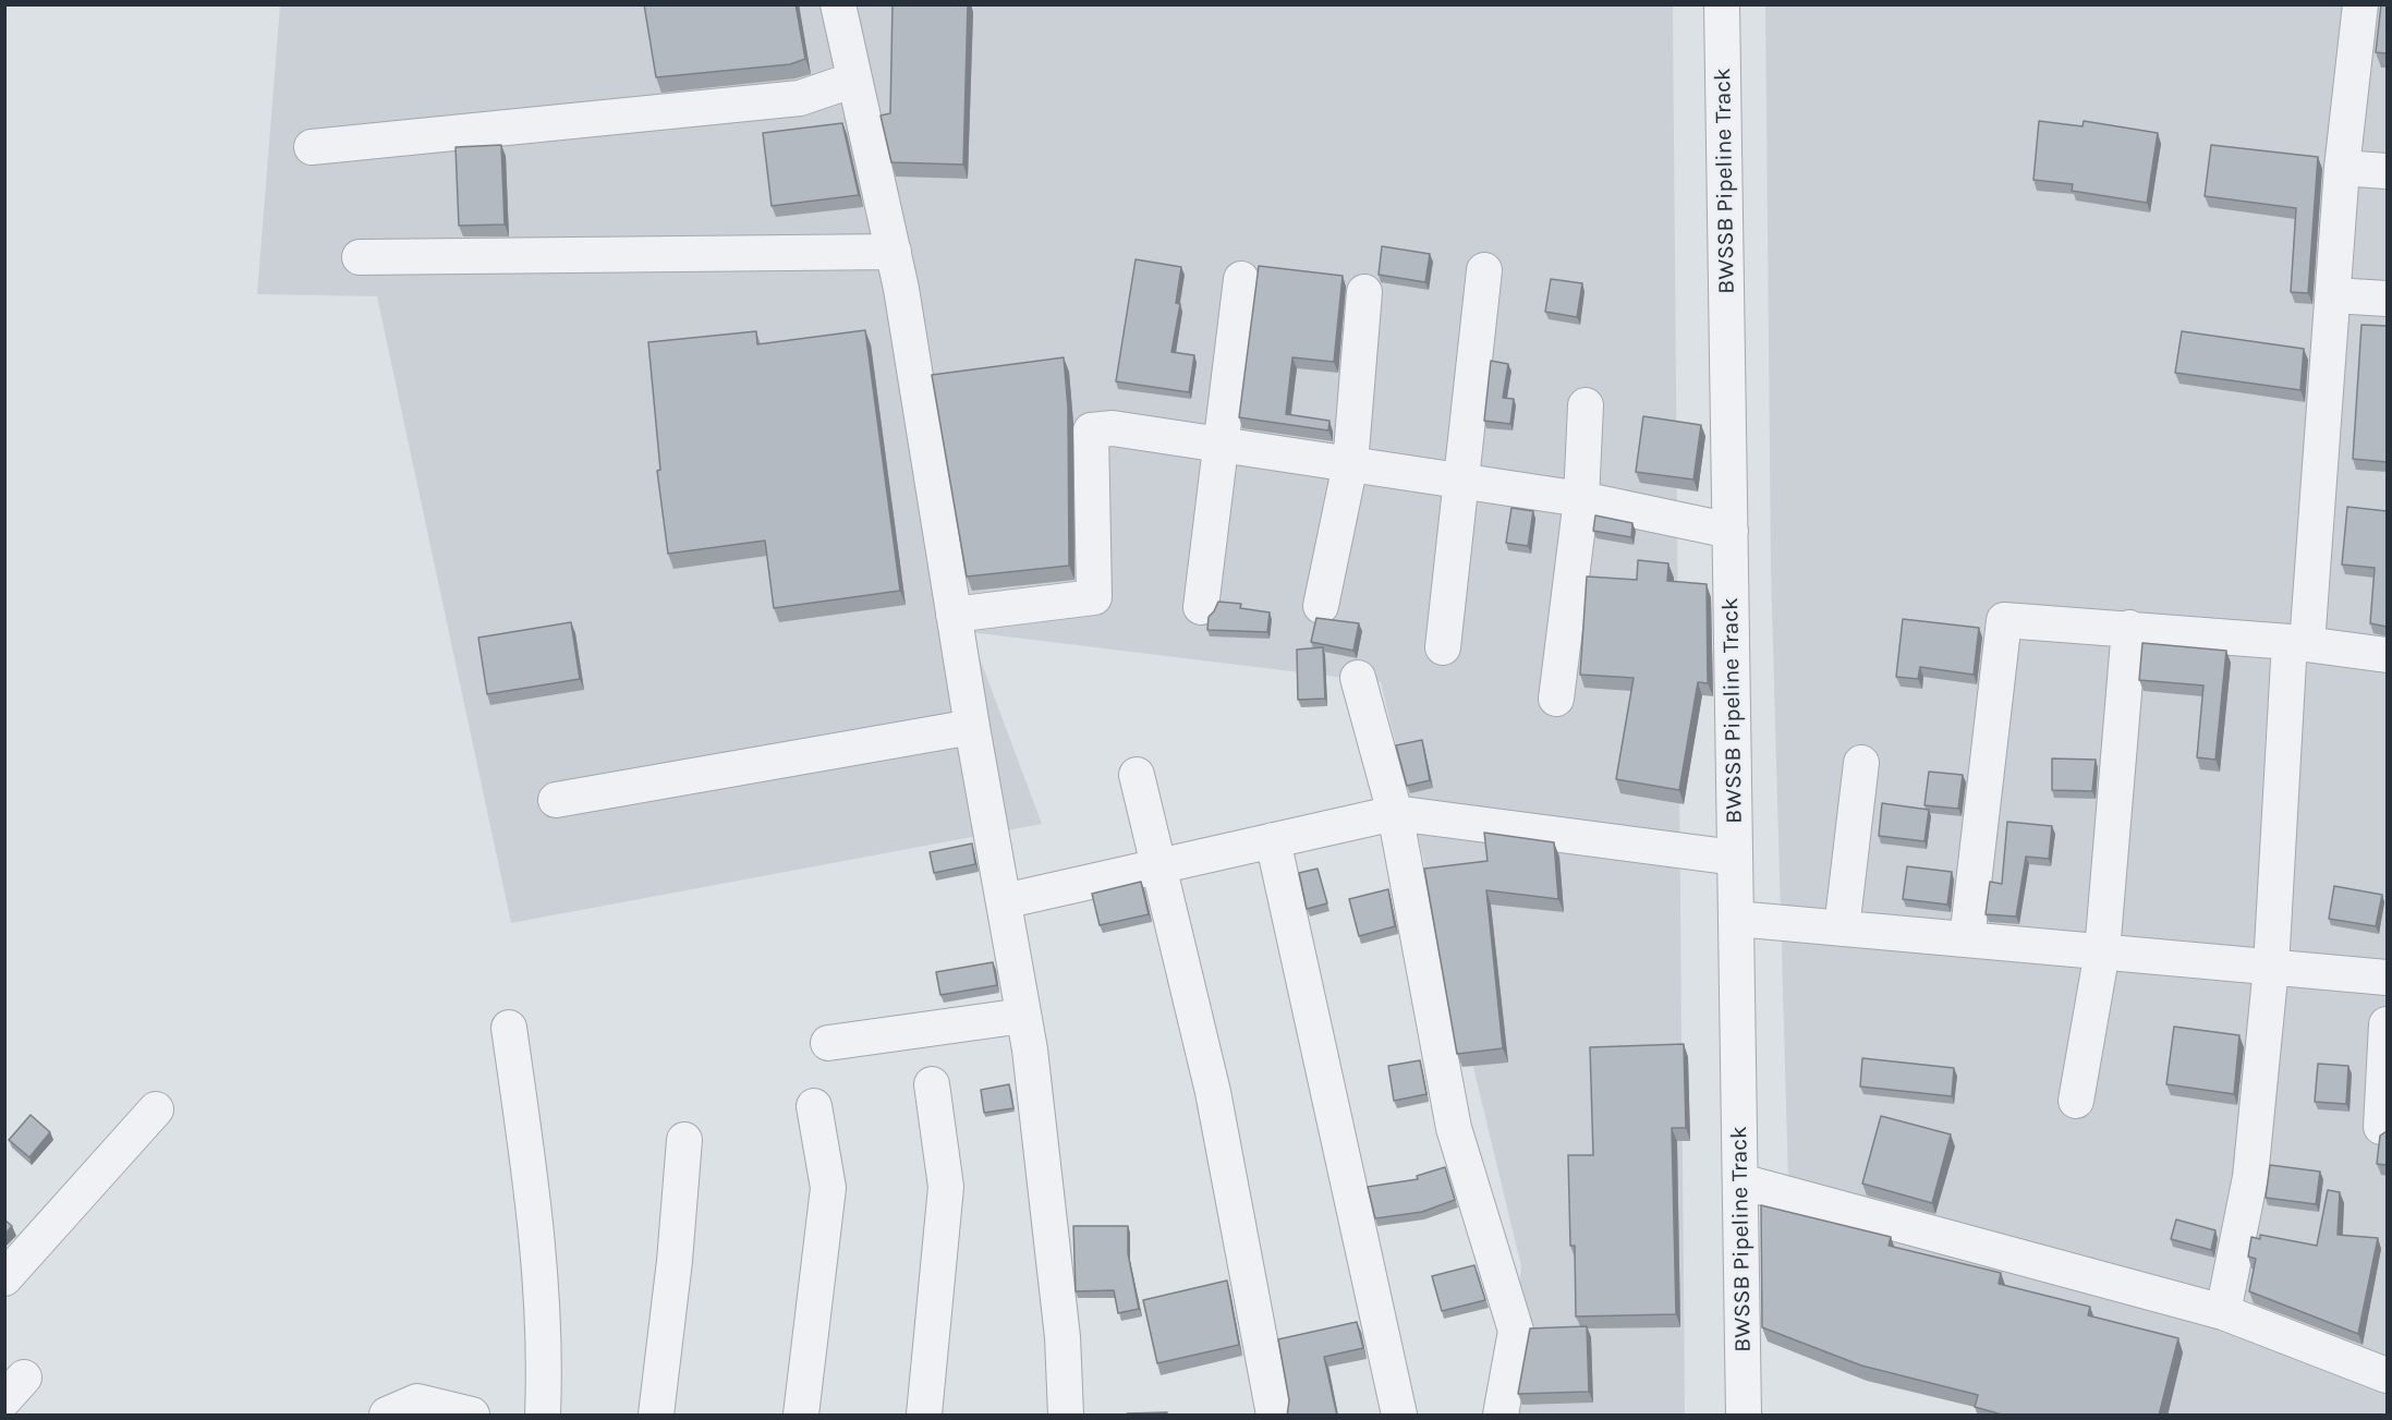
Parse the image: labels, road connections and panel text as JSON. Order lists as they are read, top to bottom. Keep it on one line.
{"streets":{"street":["BWSSB Pipeline Track"]}}
